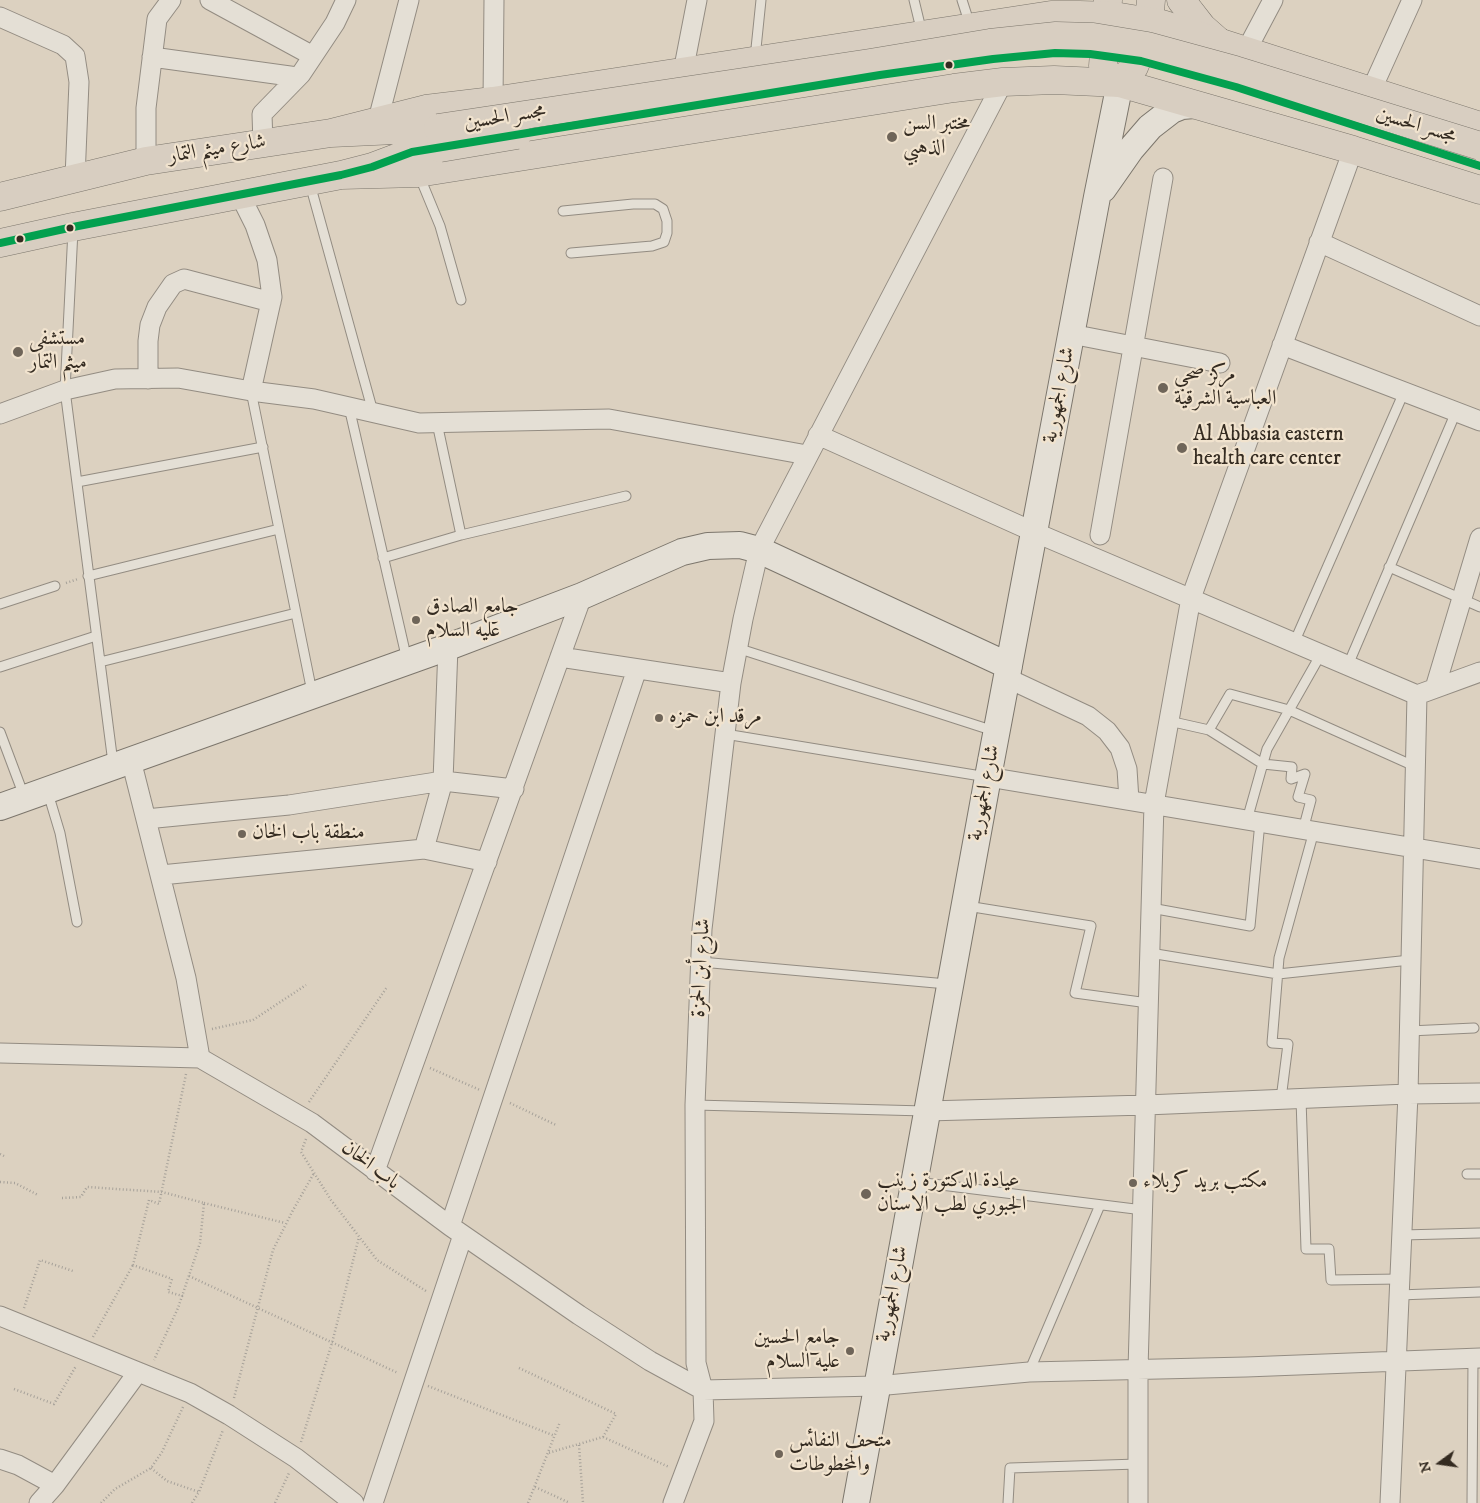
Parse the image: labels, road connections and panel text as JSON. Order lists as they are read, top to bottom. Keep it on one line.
{"streets":{"main road":["مجسر الحسين","شارع ميثم التمار","شارع الجمهورية"],"street":["شارع أبن الحمزة","باب الخان"]},"crossings":[["مجسر الحسين","شارع ميثم التمار"],["شارع أبن الحمزة","باب الخان"]],"places":["مختبر السن الذهبي","مستشفى ميثم التمار","مركز صحي العباسية الشرقية","Al Abbasia eastern health care center","جامع الصادق عليه السلام","مرقد ابن حمزه","منطقة باب الخان","مكتب بريد كربلاء","عيادة الدكتورة زينب الجبوري لطب الاسنان","جامع الحسين عليه السلام","متحف النفائس والمخطوطات"],"north":"left"}
